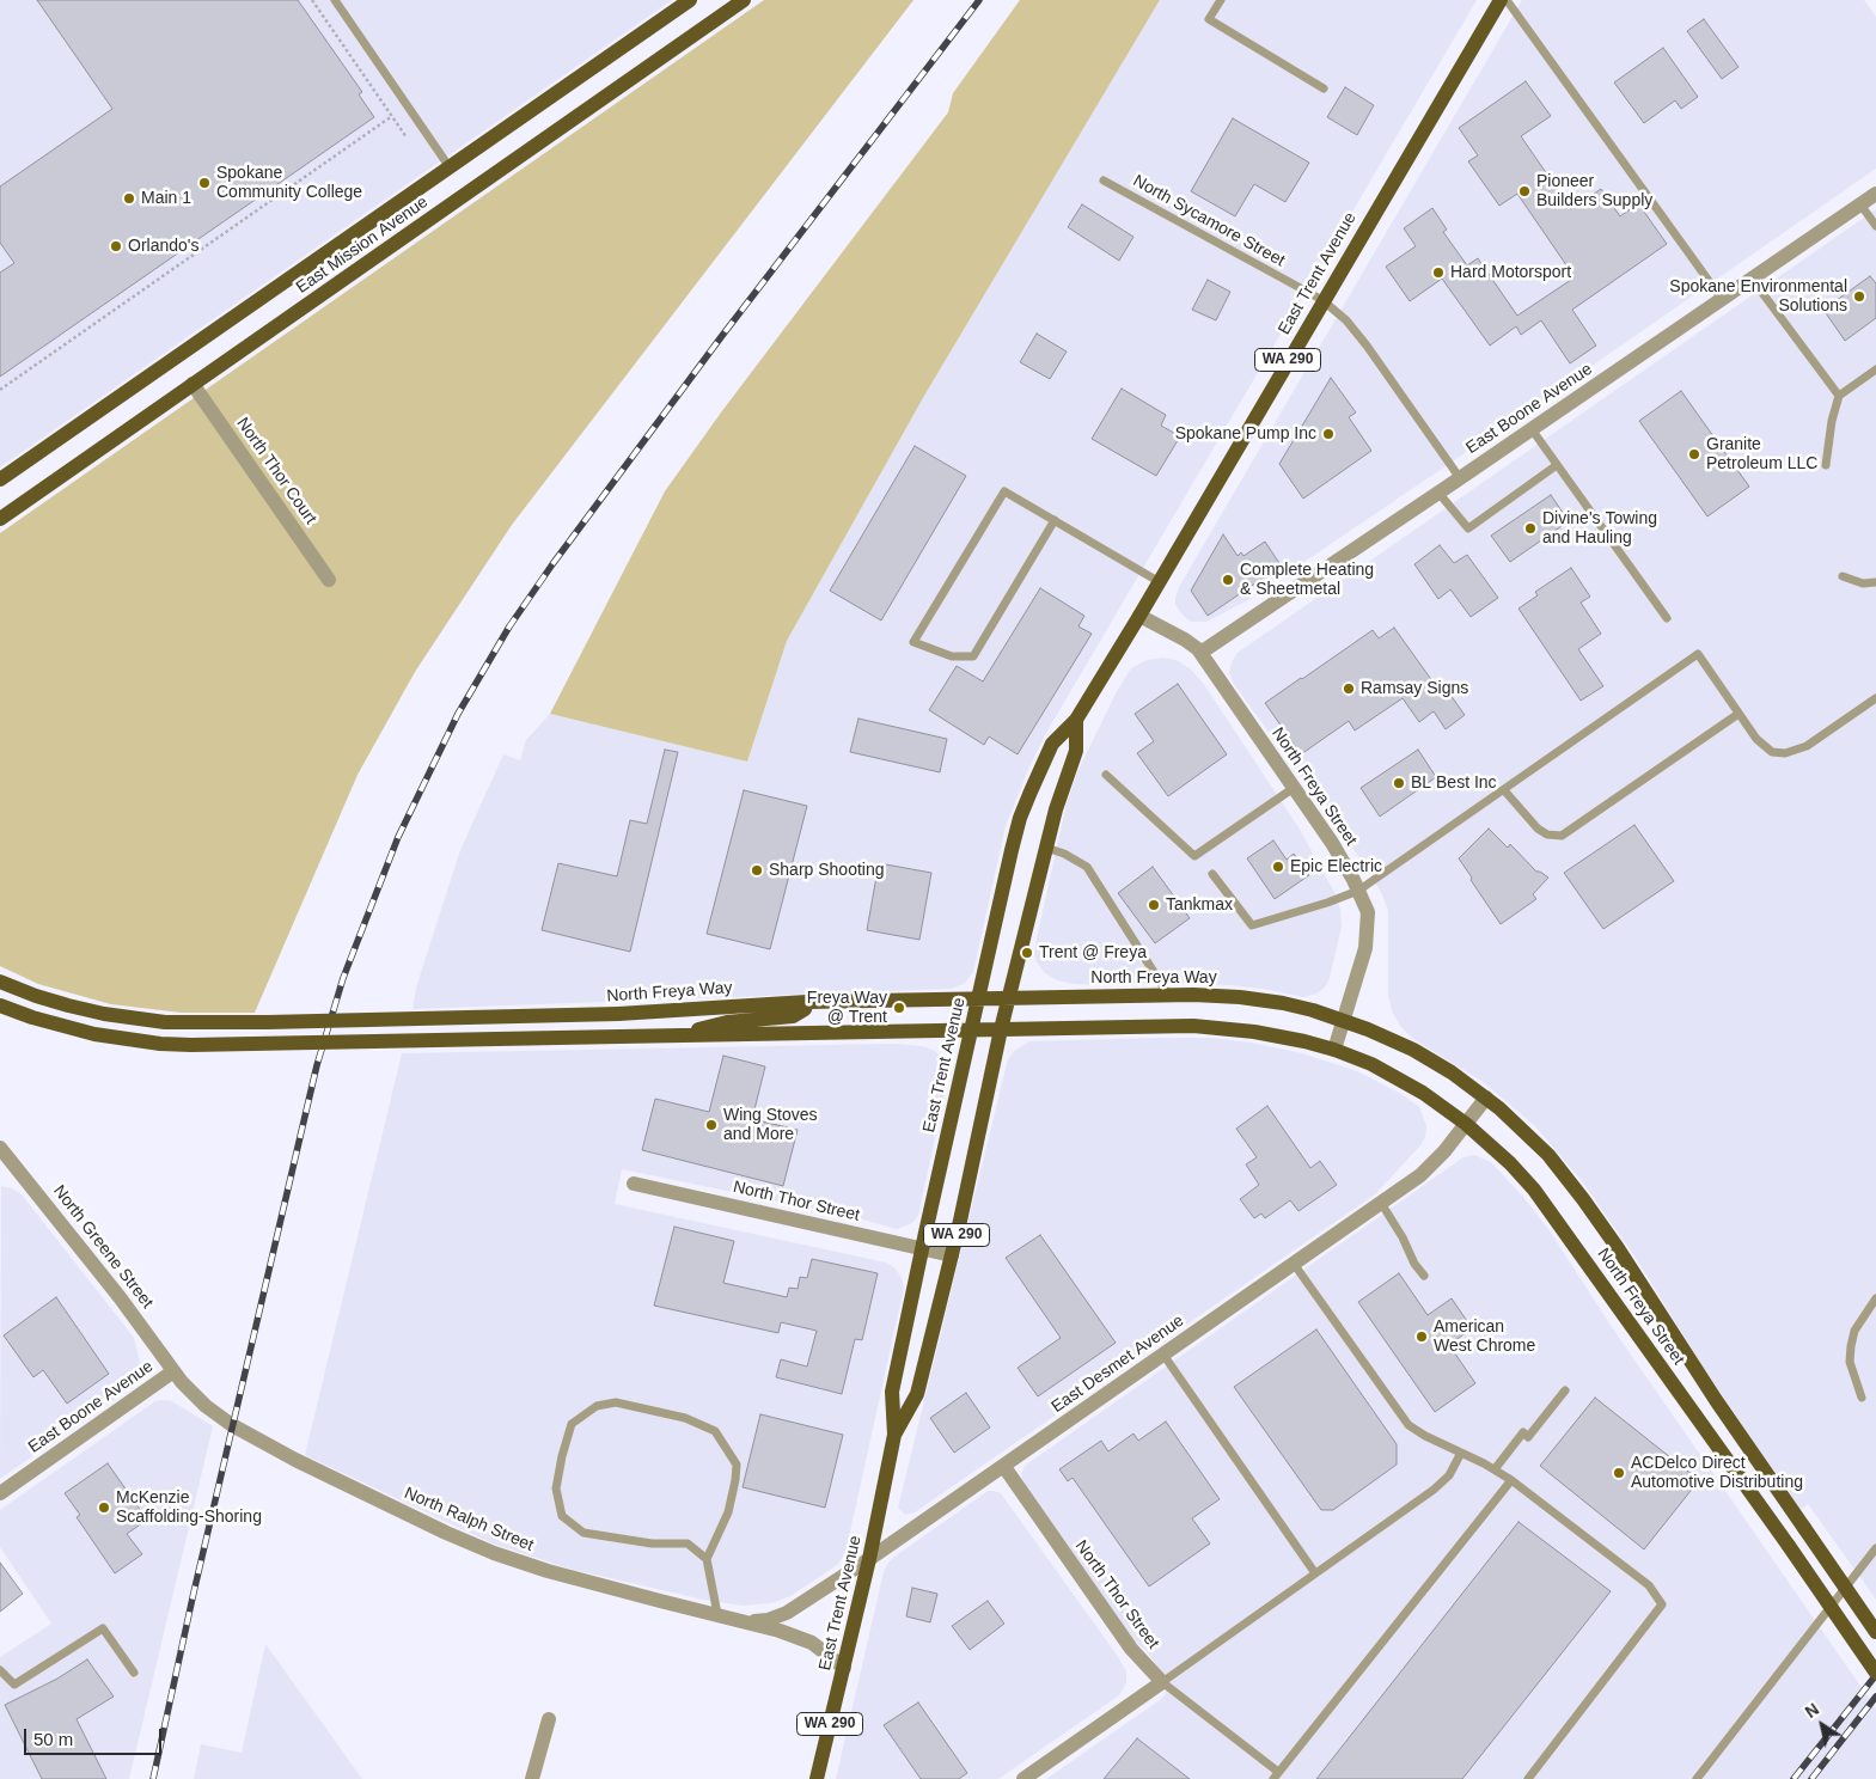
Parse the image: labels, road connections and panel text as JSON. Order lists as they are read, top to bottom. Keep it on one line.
{"streets":{"main road":["East Mission Avenue","East Trent Avenue","WA 290","North Freya Street","North Freya Way"],"street":["East Boone Avenue","North Thor Court","North Thor Street","North Greene Street","East Desmet Avenue","North Ralph Street"],"lane":["North Sycamore Street"]},"crossings":[["North Sycamore Street","East Trent Avenue"],["North Sycamore Street","East Boone Avenue"],["East Mission Avenue","North Thor Court"],["East Trent Avenue","North Freya Street"],["East Trent Avenue","North Freya Way"],["East Trent Avenue","North Thor Street"],["East Trent Avenue","East Desmet Avenue"],["East Trent Avenue","North Ralph Street"],["East Boone Avenue","North Freya Street"],["East Boone Avenue","North Greene Street"],["East Boone Avenue","North Ralph Street"],["North Freya Street","North Freya Way"],["North Freya Street","East Desmet Avenue"],["North Thor Street","East Desmet Avenue"],["North Greene Street","North Ralph Street"],["East Desmet Avenue","North Ralph Street"]],"places":["Spokane Community College","Pioneer Builders Supply","Main 1","Orlando's","Hard Motorsport","Spokane Environmental Solutions","Spokane Pump Inc","Granite Petroleum LLC","Divine's Towing and Hauling","Complete Heating & Sheetmetal","Ramsay Signs","BL Best Inc","Epic Electric","Sharp Shooting","Tankmax","Trent @ Freya","Freya Way @ Trent","Wing Stoves and More","American West Chrome","ACDelco Direct Automotive Distributing","McKenzie Scaffolding-Shoring"],"scale_bar":"50 m","north":"top left"}
